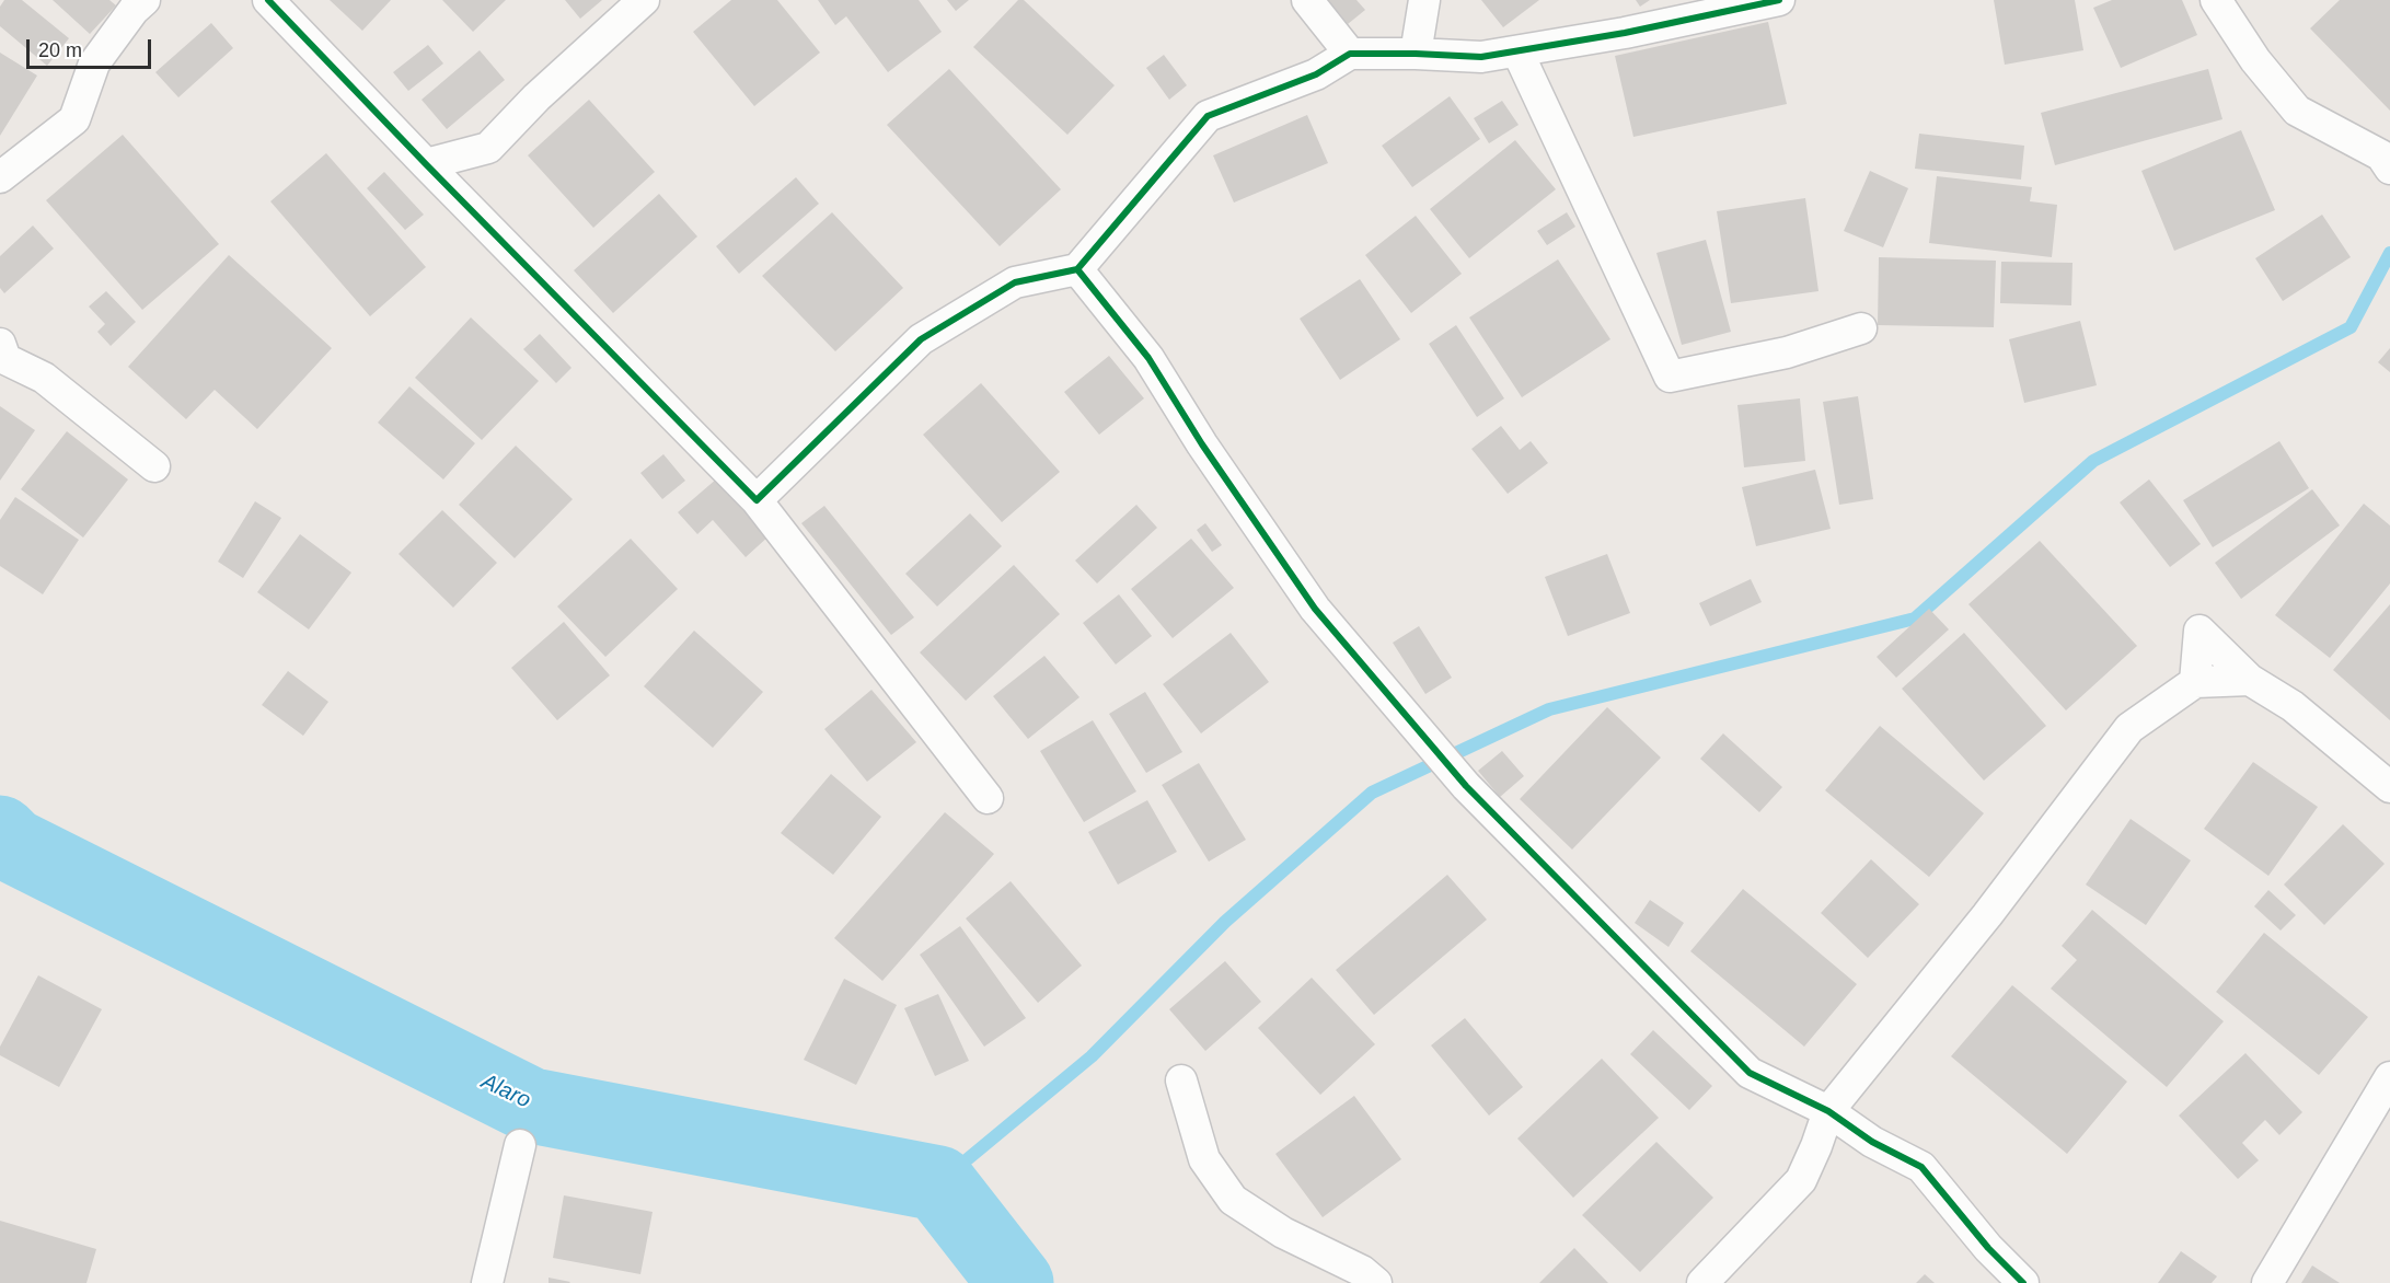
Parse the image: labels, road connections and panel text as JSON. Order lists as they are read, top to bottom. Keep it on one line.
{"water":["Alaro"],"scale_bar":"20 m"}
